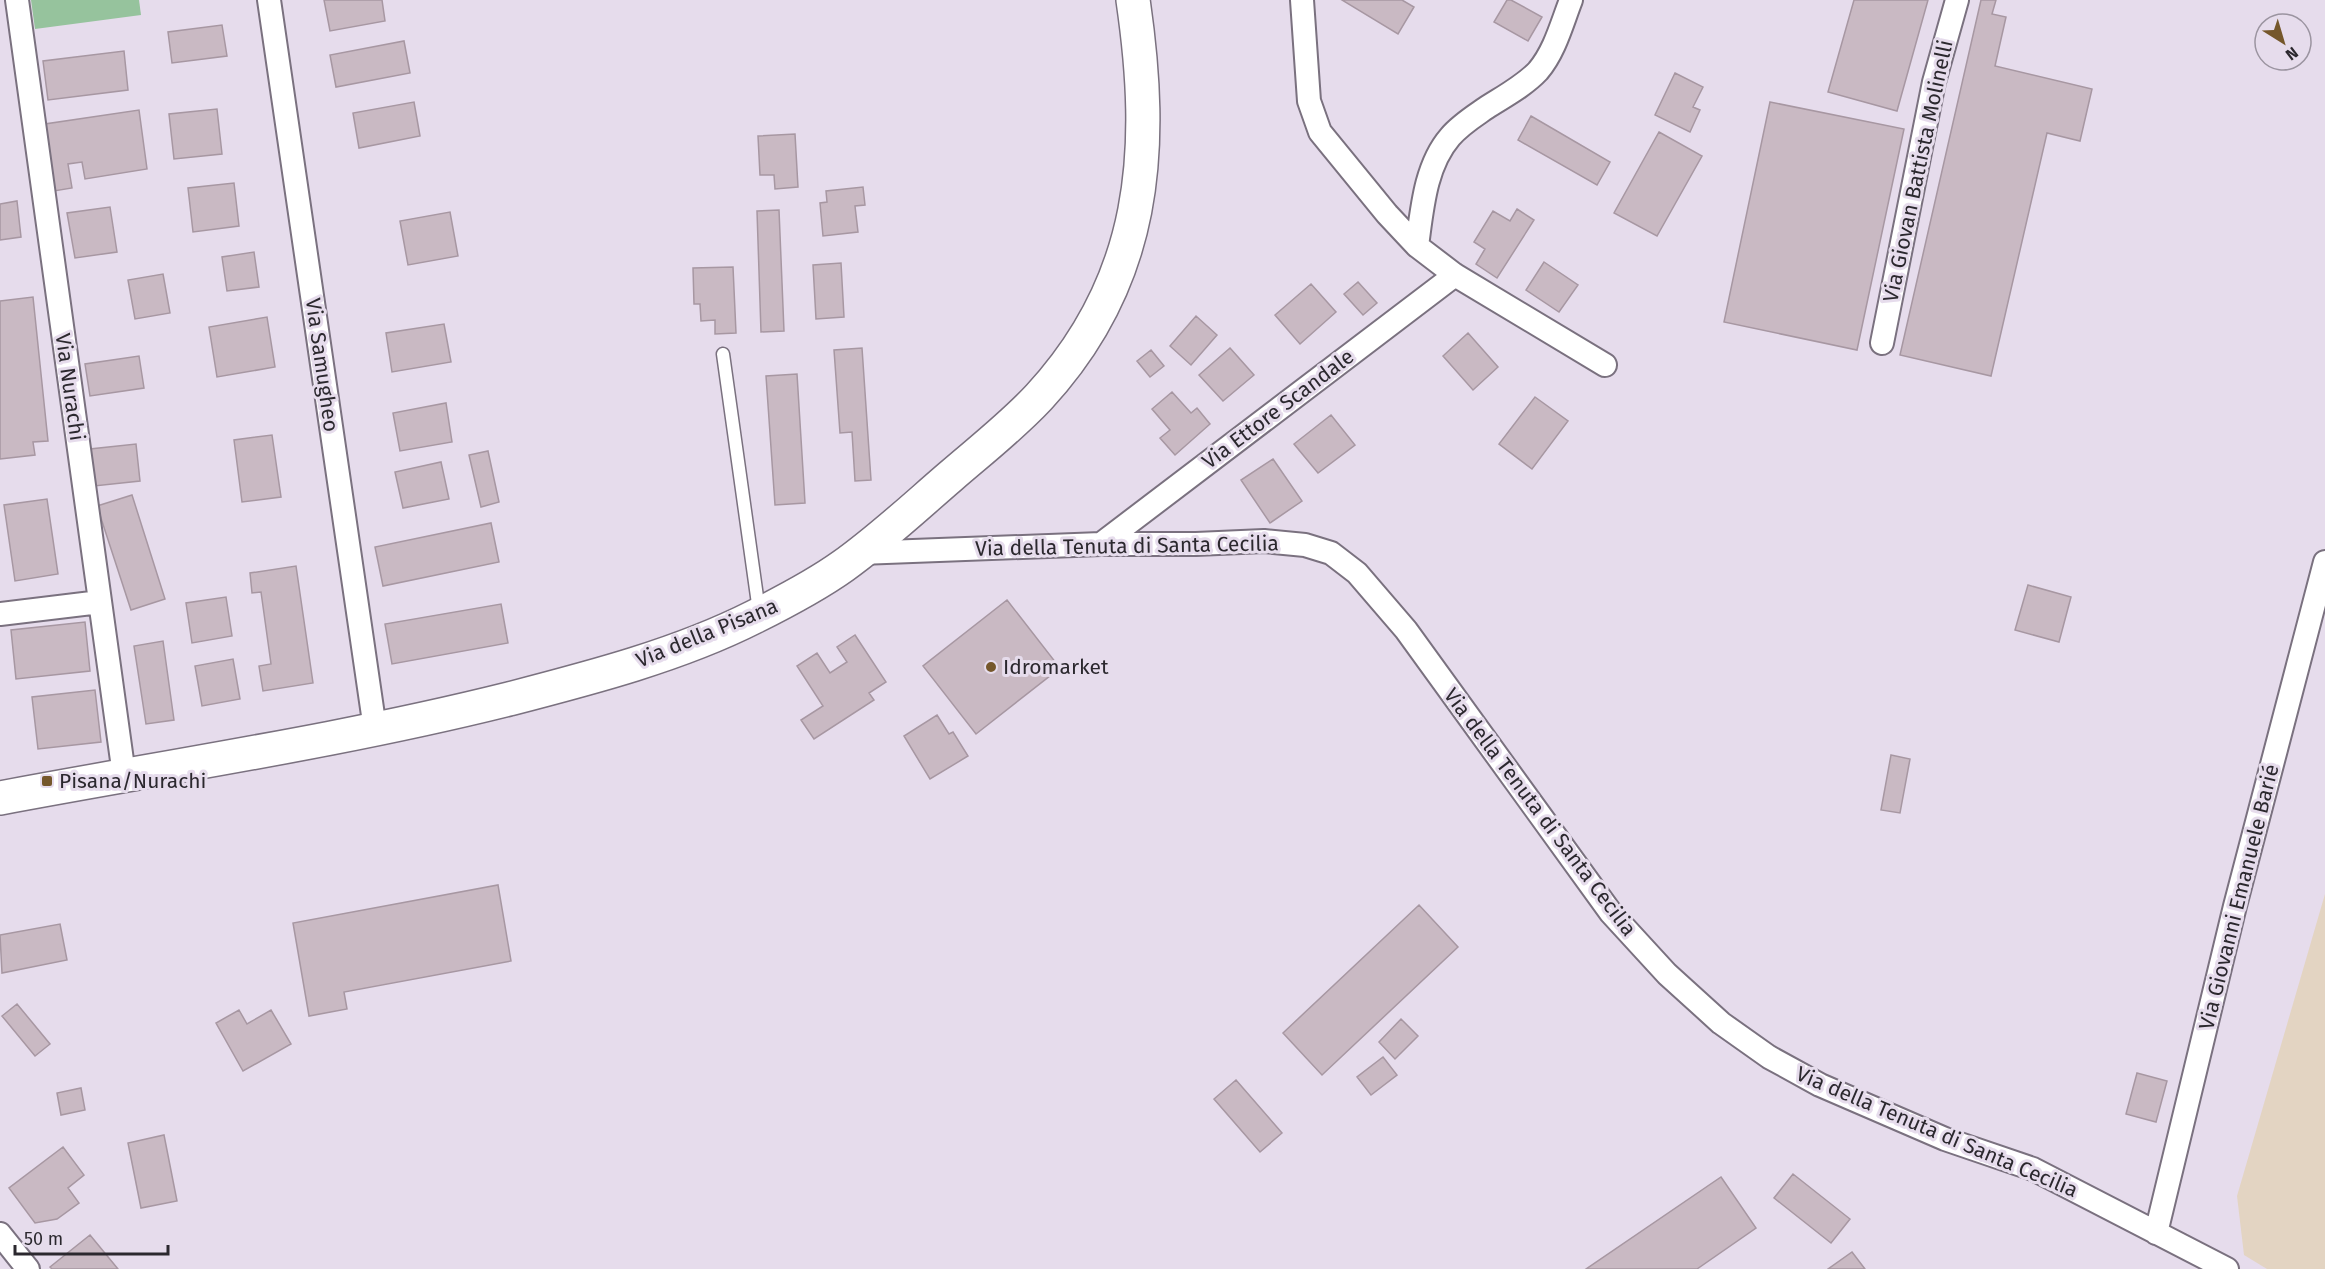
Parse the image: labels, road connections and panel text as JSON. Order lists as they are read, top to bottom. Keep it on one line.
{"streets":{"main road":["Via della Pisana"],"street":["Via Giovan Battista Molinelli","Via Samugheo","Via Nurachi","Via Ettore Scandale","Via della Tenuta di Santa Cecilia","Via Giovanni Emanuele Barié"]},"crossings":[["Via Samugheo","Via della Pisana"],["Via Nurachi","Via della Pisana"],["Via Ettore Scandale","Via della Tenuta di Santa Cecilia"],["Via della Tenuta di Santa Cecilia","Via della Pisana"],["Via della Tenuta di Santa Cecilia","Via Giovanni Emanuele Barié"]],"places":{"other":["Idromarket"],"transit":["Pisana/Nurachi"]},"scale_bar":"50 m","north":"bottom right"}
